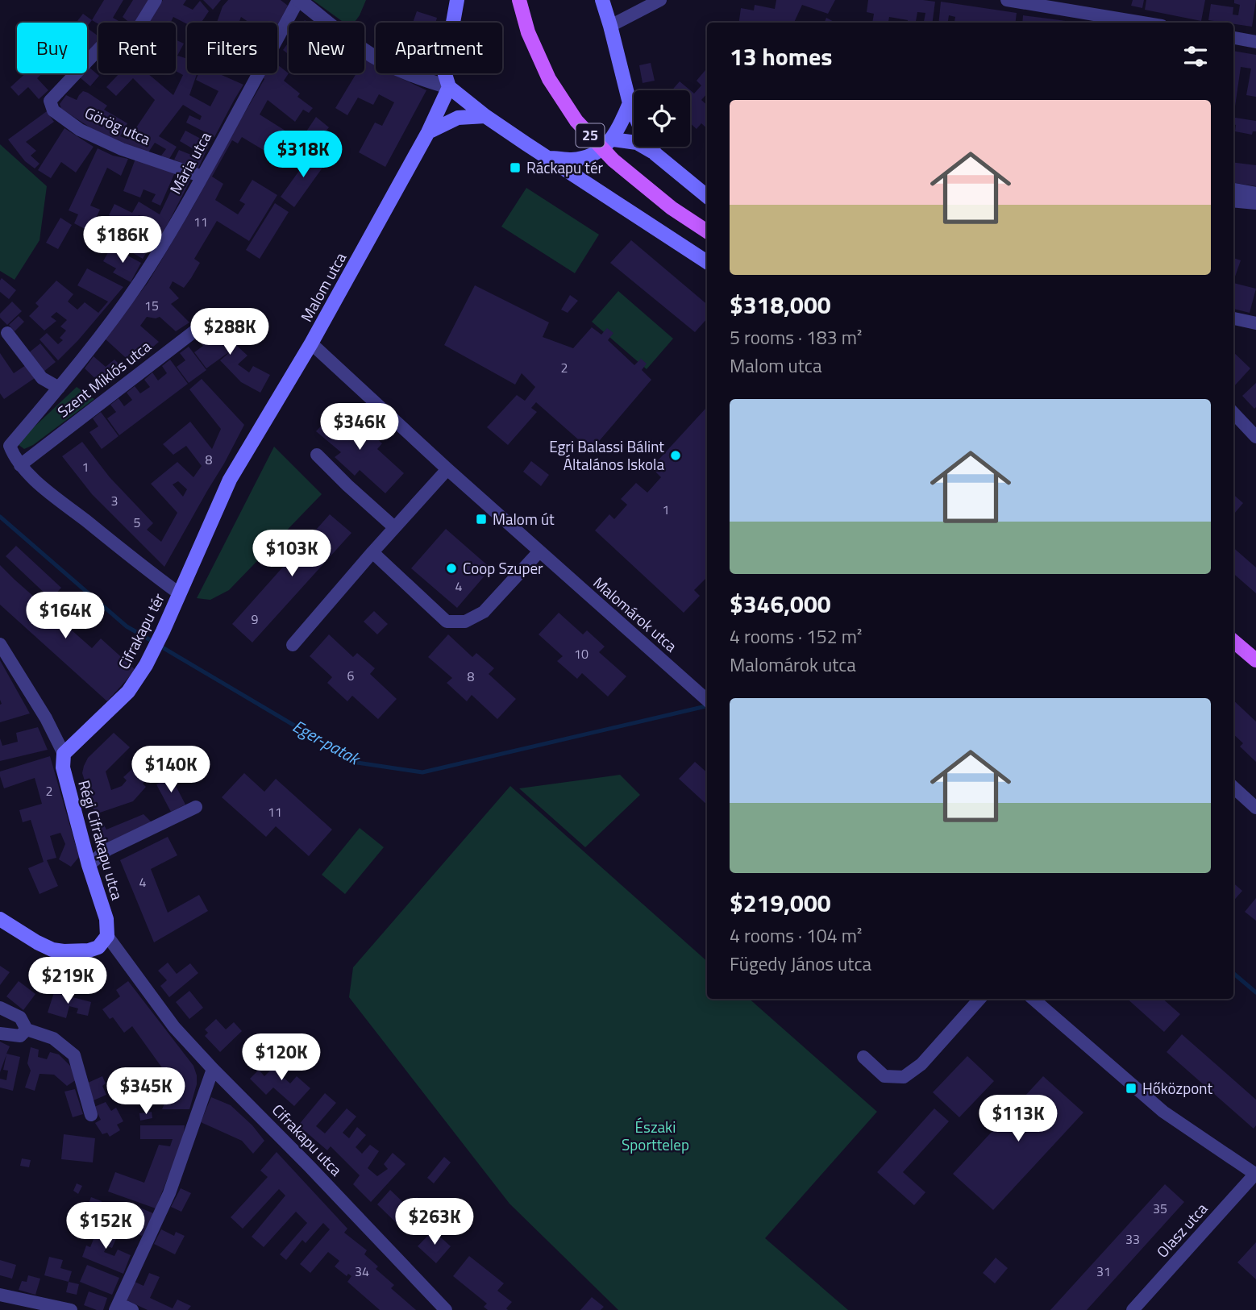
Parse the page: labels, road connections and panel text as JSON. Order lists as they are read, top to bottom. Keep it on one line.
{"streets":{"main road":["25","Malom utca","Cifrakapu tér","Régi Cifrakapu utca"],"street":["Görög utca","Mária utca","Szent Miklós utca","Malomárok utca","Cifrakapu utca","Olasz utca"]},"crossings":[["Görög utca","Mária utca"],["Mária utca","Cifrakapu tér"],["Malom utca","Malomárok utca"],["Malom utca","Cifrakapu tér"],["Szent Miklós utca","Cifrakapu tér"],["Cifrakapu tér","Régi Cifrakapu utca"],["Régi Cifrakapu utca","Cifrakapu utca"]],"water":["Eger-patak"],"parks":["Északi Sporttelep"],"places":{"transit":["Ráckapu tér","Malom út","Hőközpont"],"other":["Egri Balassi Bálint Általános Iskola","Coop Szuper"]},"house_numbers":["11","15","2","8","1","3","1","5","4","9","10","6","8","2","11","4","35","33","34","31"],"page":{"chip":["Buy","Rent","Filters","New","Apartment"],"heading":"13 homes","list":[{"name":"$318,000","note":"5 rooms · 183 m² · Malom utca"},{"name":"$346,000","note":"4 rooms · 152 m² · Malomárok utca"},{"name":"$219,000","note":"4 rooms · 104 m² · Fügedy János utca"}],"price":["$318K","$186K","$288K","$346K","$103K","$164K","$140K","$219K","$120K","$345K","$113K","$263K","$152K"]}}
